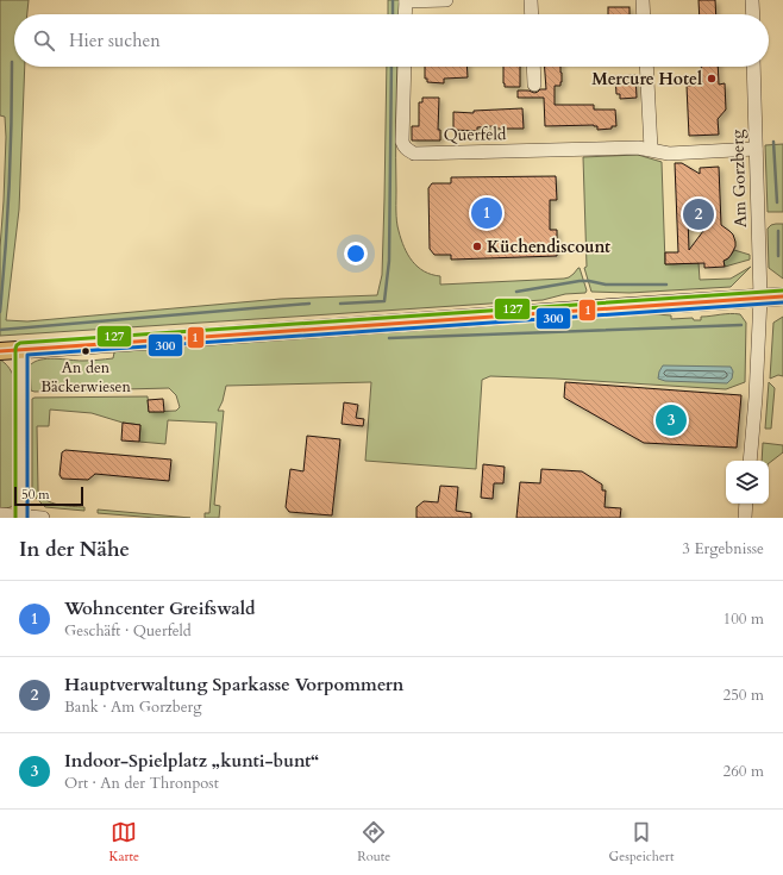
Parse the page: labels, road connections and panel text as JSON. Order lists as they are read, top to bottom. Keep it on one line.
{"streets":{"street":["Querfeld","Am Gorzberg"]},"crossings":[["Querfeld","Am Gorzberg"]],"places":["Mercure Hotel","Küchendiscount","An den Bäckerwiesen"],"lines":["transit line 127","transit line 1","transit line 300"],"scale_bar":"50 m","page":{"search":"Hier suchen","pins":["1","2","3"],"scale":"50 m","heading":["In der Nähe","3 Ergebnisse"],"list":[{"mark":"1","name":"Wohncenter Greifswald","note":"Geschäft · Querfeld","value":"100 m"},{"mark":"2","name":"Hauptverwaltung Sparkasse Vorpommern","note":"Bank · Am Gorzberg","value":"250 m"},{"mark":"3","name":"Indoor-Spielplatz „kunti-bunt“","note":"Ort · An der Thronpost","value":"260 m"}],"nav":["Karte","Route","Gespeichert"]}}
